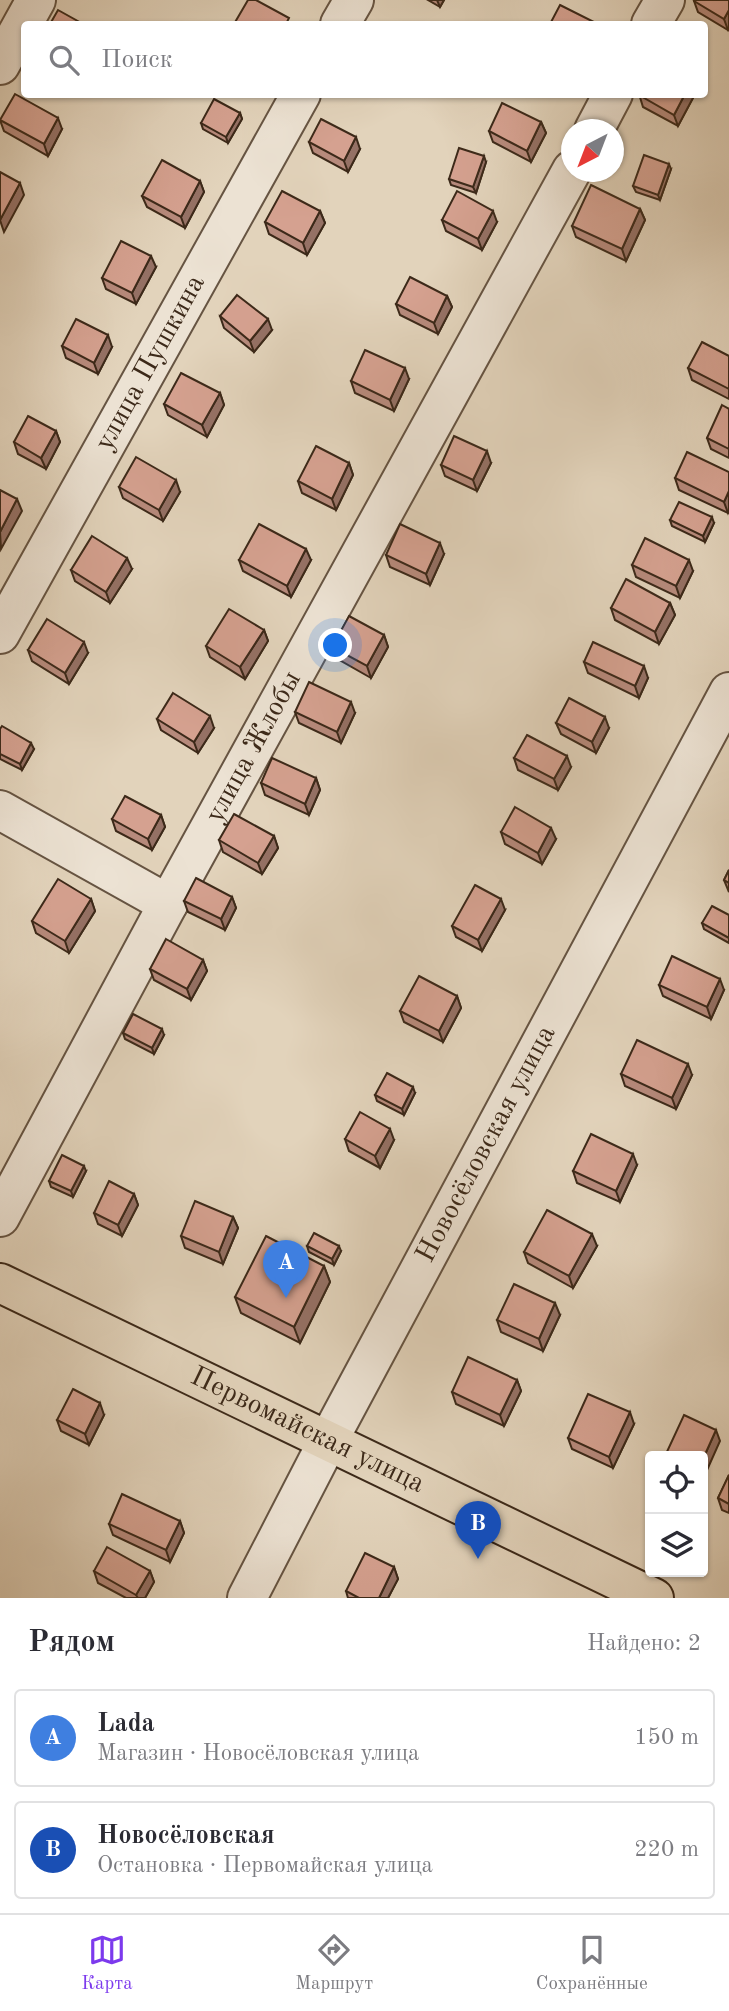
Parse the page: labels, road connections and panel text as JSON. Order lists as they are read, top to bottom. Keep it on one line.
{"streets":{"main road":["Первомайская улица"],"street":["улица Пушкина","улица Жлобы","Новосёловская улица"]},"crossings":[["Новосёловская улица","Первомайская улица"]],"north":"bottom left","page":{"search":"Поиск","pins":["A","B"],"heading":["Рядом","Найдено: 2"],"list":[{"mark":"A","name":"Lada","note":"Магазин · Новосёловская улица","value":"150 m"},{"mark":"B","name":"Новосёловская","note":"Остановка · Первомайская улица","value":"220 m"}],"nav":["Карта","Маршрут","Сохранённые"]}}
